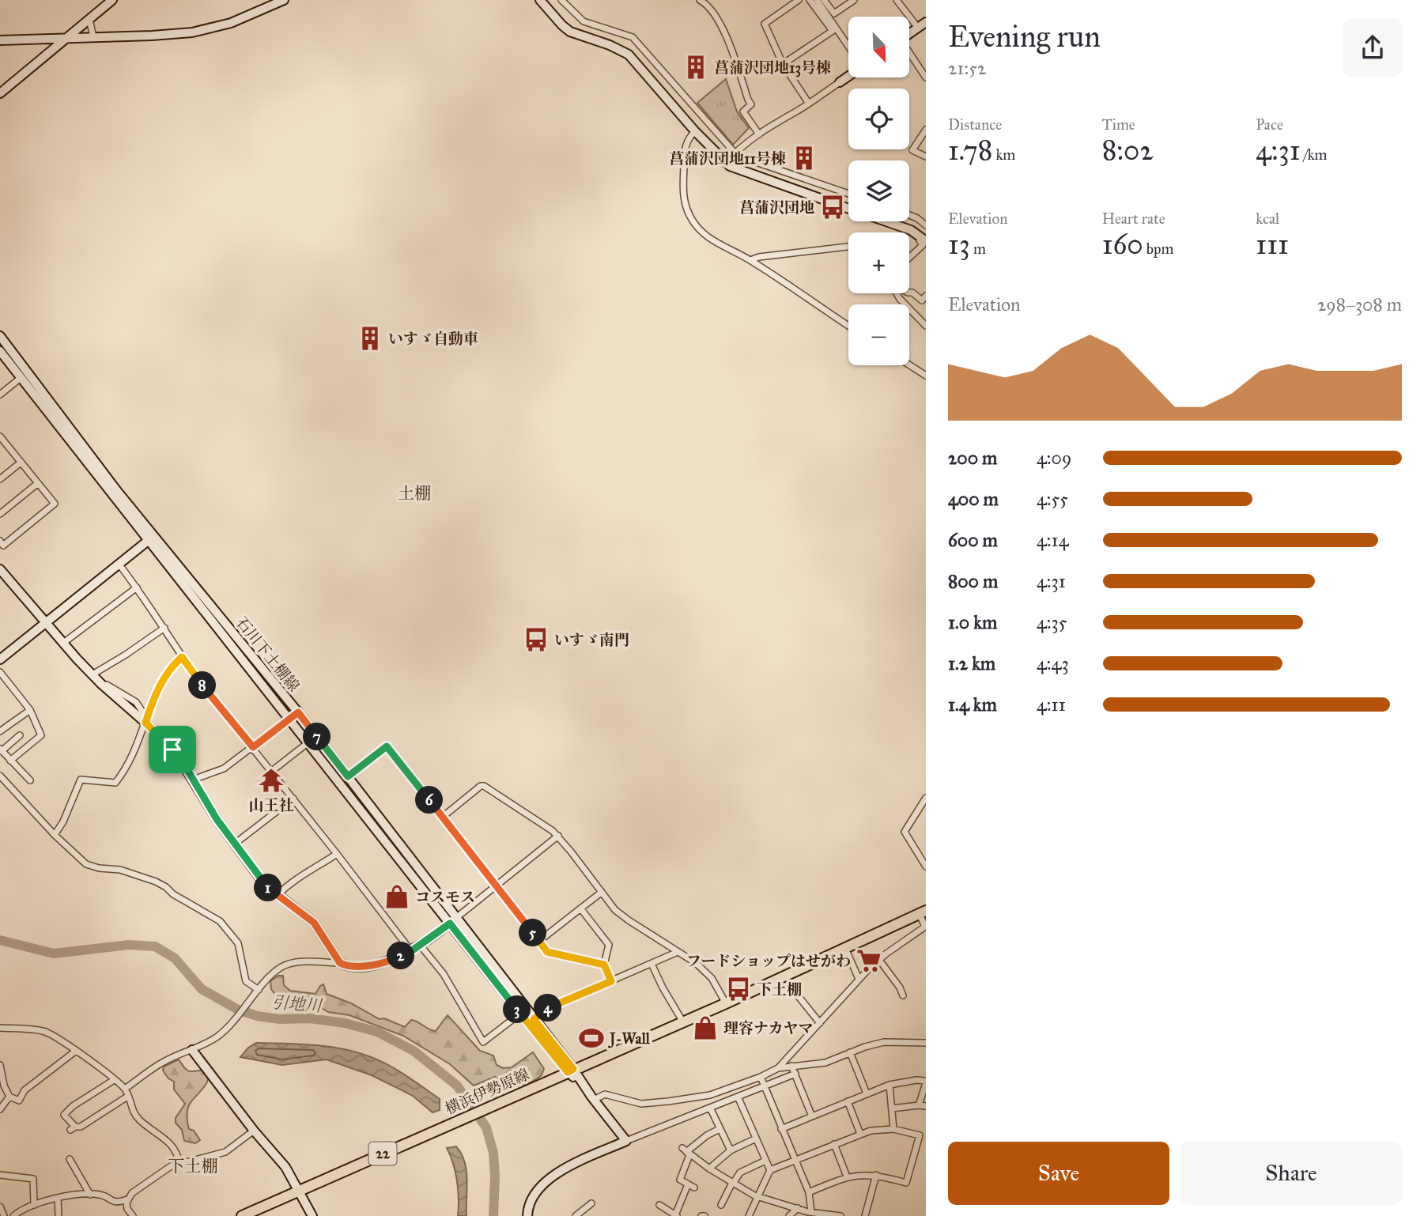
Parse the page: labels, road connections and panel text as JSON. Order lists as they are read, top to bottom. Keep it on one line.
{"streets":{"main road":["横浜伊勢原線","22"],"street":["石川下土棚線"]},"crossings":[["石川下土棚線","横浜伊勢原線"]],"districts":["土棚","下土棚"],"water":["引地川"],"places":{"building":["菖蒲沢団地13号棟","菖蒲沢団地11号棟","いすゞ自動車"],"bus stop":["菖蒲沢団地","いすゞ南門","下土棚"],"temple":["山王社"],"shop":["コスモス","理容ナカヤマ"],"supermarket":["フードショップはせがわ"],"sports":["J-Wall"]},"north":"bottom right","page":{"heading":["Evening run","21:52"],"map_buttons":["+","−"],"stats":[["Distance","1.78 km"],["Time","8:02"],["Pace","4:31 /km"],["Elevation","13 m"],["Heart rate","160 bpm"],["kcal","111"]],"chart":["Elevation","298–308 m"],"list":[{"name":"200 m","note":"4:09"},{"name":"400 m","note":"4:55"},{"name":"600 m","note":"4:14"},{"name":"800 m","note":"4:31"},{"name":"1.0 km","note":"4:35"},{"name":"1.2 km","note":"4:43"},{"name":"1.4 km","note":"4:11"}],"pins":["8","7","6","1","5","2","4","3"],"buttons":["Save","Share"]}}
